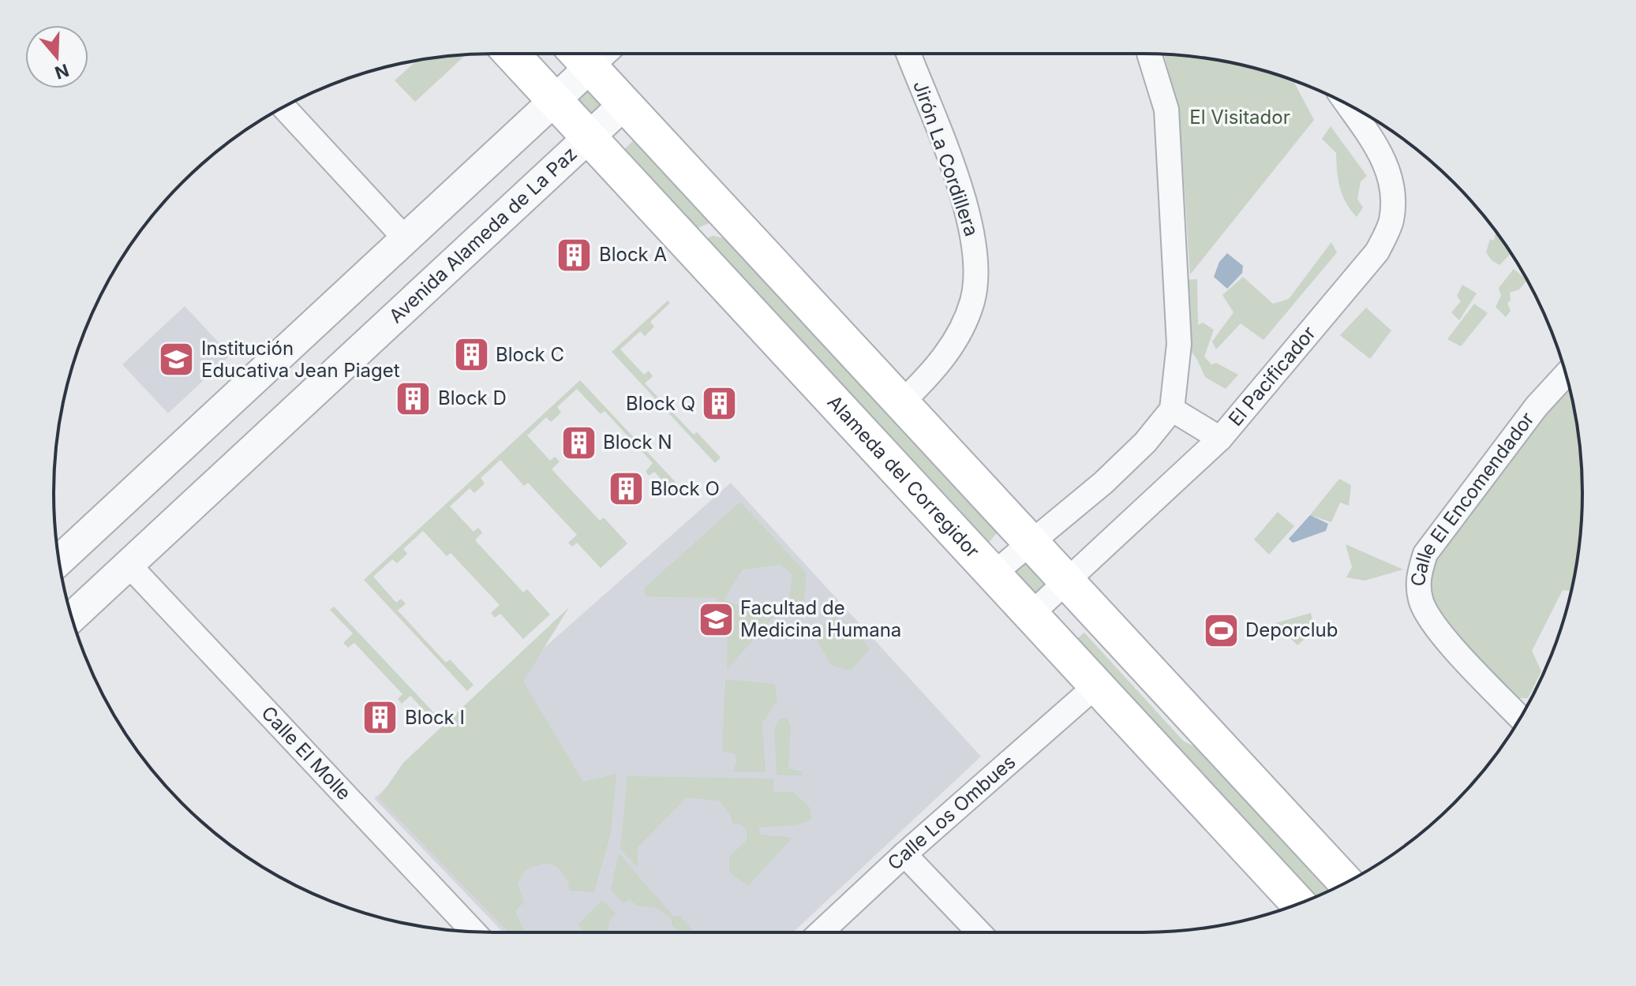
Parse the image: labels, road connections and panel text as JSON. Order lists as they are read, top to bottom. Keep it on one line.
{"streets":{"main road":["Alameda del Corregidor"],"street":["Jirón La Cordillera","Avenida Alameda de La Paz","El Pacificador","Calle El Encomendador","Calle El Molle","Calle Los Ombues"]},"crossings":[["Avenida Alameda de La Paz","Alameda del Corregidor"],["Avenida Alameda de La Paz","Calle El Molle"],["El Pacificador","Alameda del Corregidor"],["Alameda del Corregidor","Calle Los Ombues"]],"parks":["El Visitador"],"places":{"building":["Block A","Block C","Block D","Block Q","Block N","Block O","Block I"],"school or university":["Institución Educativa Jean Piaget","Facultad de Medicina Humana"],"sports":["Deporclub"]},"north":"bottom"}
